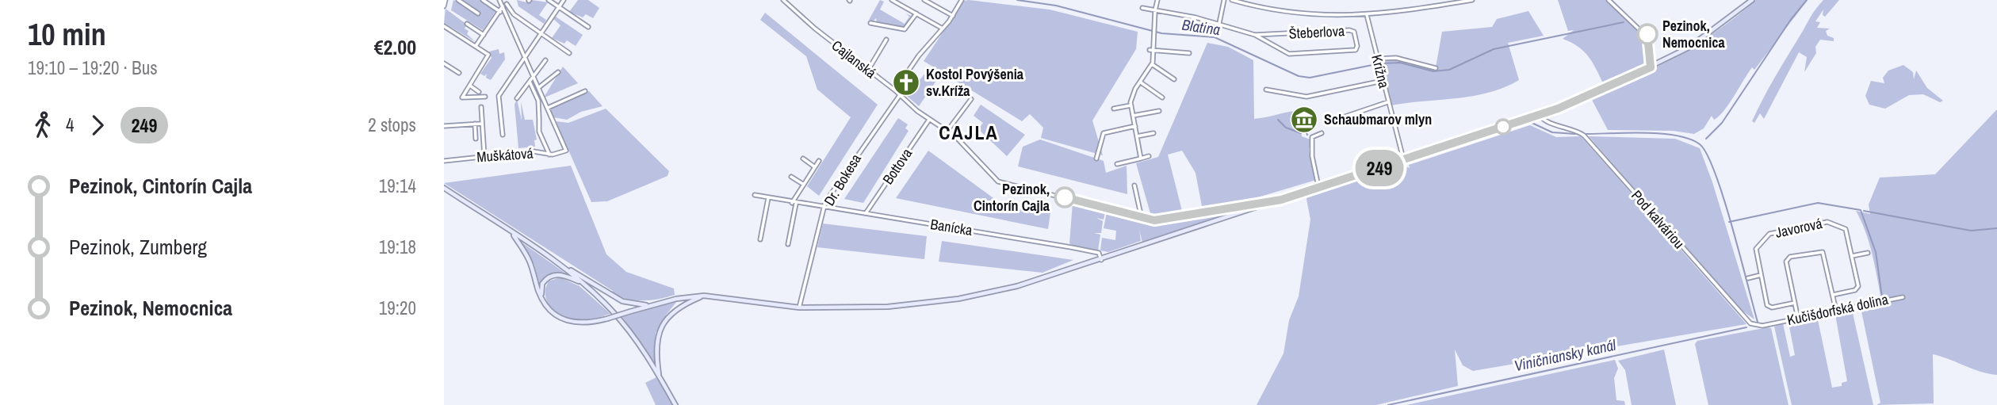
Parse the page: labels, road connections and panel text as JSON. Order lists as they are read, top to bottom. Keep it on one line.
{"streets":{"street":["Šteberlova","Cajlanská","Krížna","Muškátová","Bottova","Dr. Bokesa","Pod kalváriou","Banícka","Javorová","Kučišdorfská dolina"]},"crossings":[["Cajlanská","Bottova"],["Cajlanská","Dr. Bokesa"],["Bottova","Banícka"],["Dr. Bokesa","Banícka"],["Pod kalváriou","Kučišdorfská dolina"]],"districts":["CAJLA"],"water":["Blatina","Viničniansky kanál"],"places":{"other":["Pezinok, Nemocnica","Pezinok, Cintorín Cajla"],"church":["Kostol Povýšenia sv.Kríža"],"museum":["Schaubmarov mlyn"]},"lines":["bus line 249"],"page":{"heading":["10 min","19:10 – 19:20 · Bus","€2.00"],"on_map":"249","legs":["4","249","2 stops"],"list":[{"name":"Pezinok, Cintorín Cajla","value":"19:14"},{"name":"Pezinok, Zumberg","value":"19:18"},{"name":"Pezinok, Nemocnica","value":"19:20"}]}}
